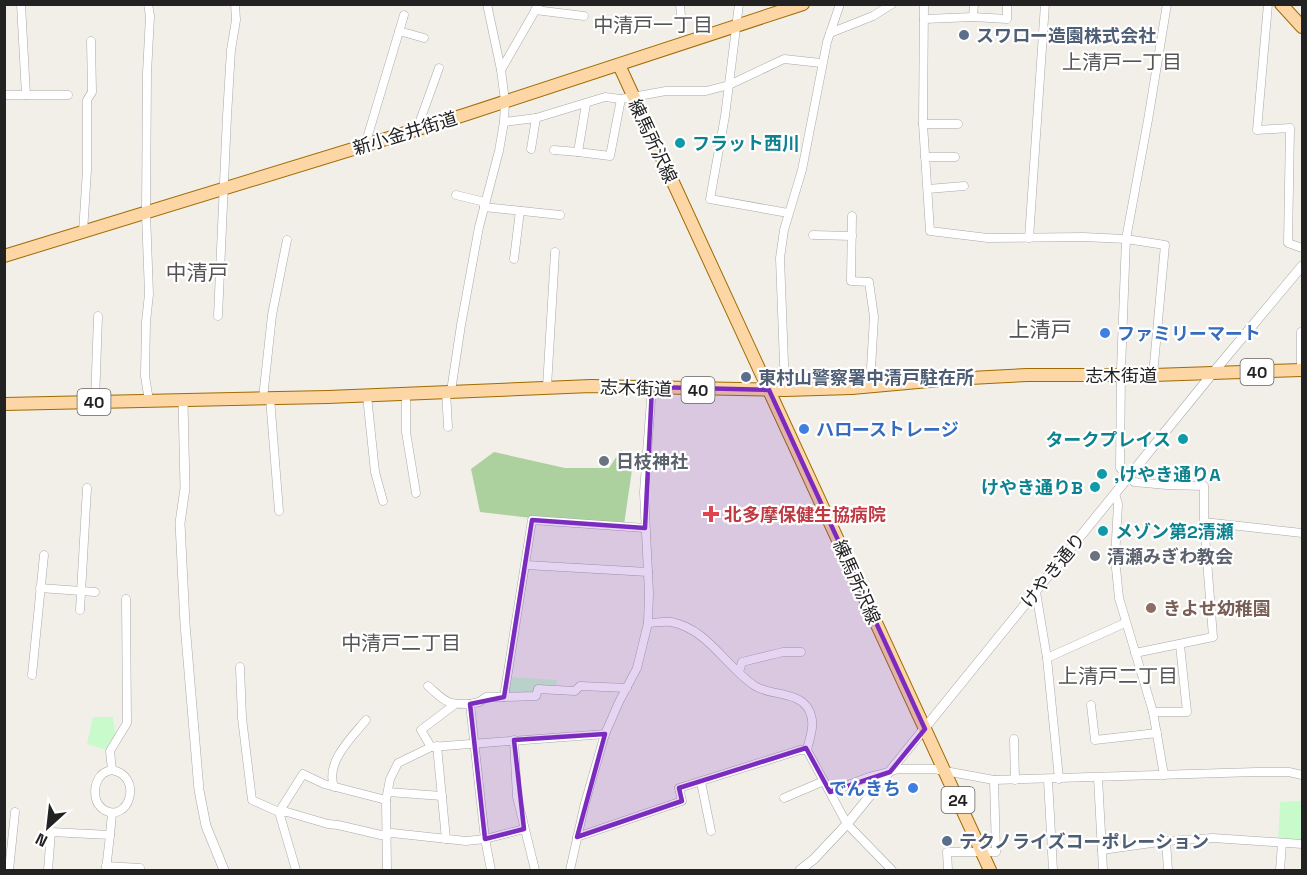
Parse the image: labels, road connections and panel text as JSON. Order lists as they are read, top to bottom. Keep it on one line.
{"streets":{"main road":["新小金井街道","練馬所沢線","40","志木街道","24"],"street":["けやき通り"]},"crossings":[["新小金井街道","練馬所沢線"],["練馬所沢線","志木街道"],["練馬所沢線","けやき通り"],["志木街道","けやき通り"]],"districts":["中清戸一丁目","上清戸一丁目","中清戸","上清戸","中清戸二丁目","上清戸二丁目"],"places":{"other":["スワロー造園株式会社","フラット西川","ファミリーマート","東村山警察署中清戸駐在所","ハローストレージ","タークプレイス","日枝神社",",けやき通りA","けやき通りB","メゾン第2清瀬","清瀬みぎわ教会","きよせ幼稚園","でんきち","テクノライズコーポレーション"],"health":["北多摩保健生協病院"]},"north":"bottom left"}
